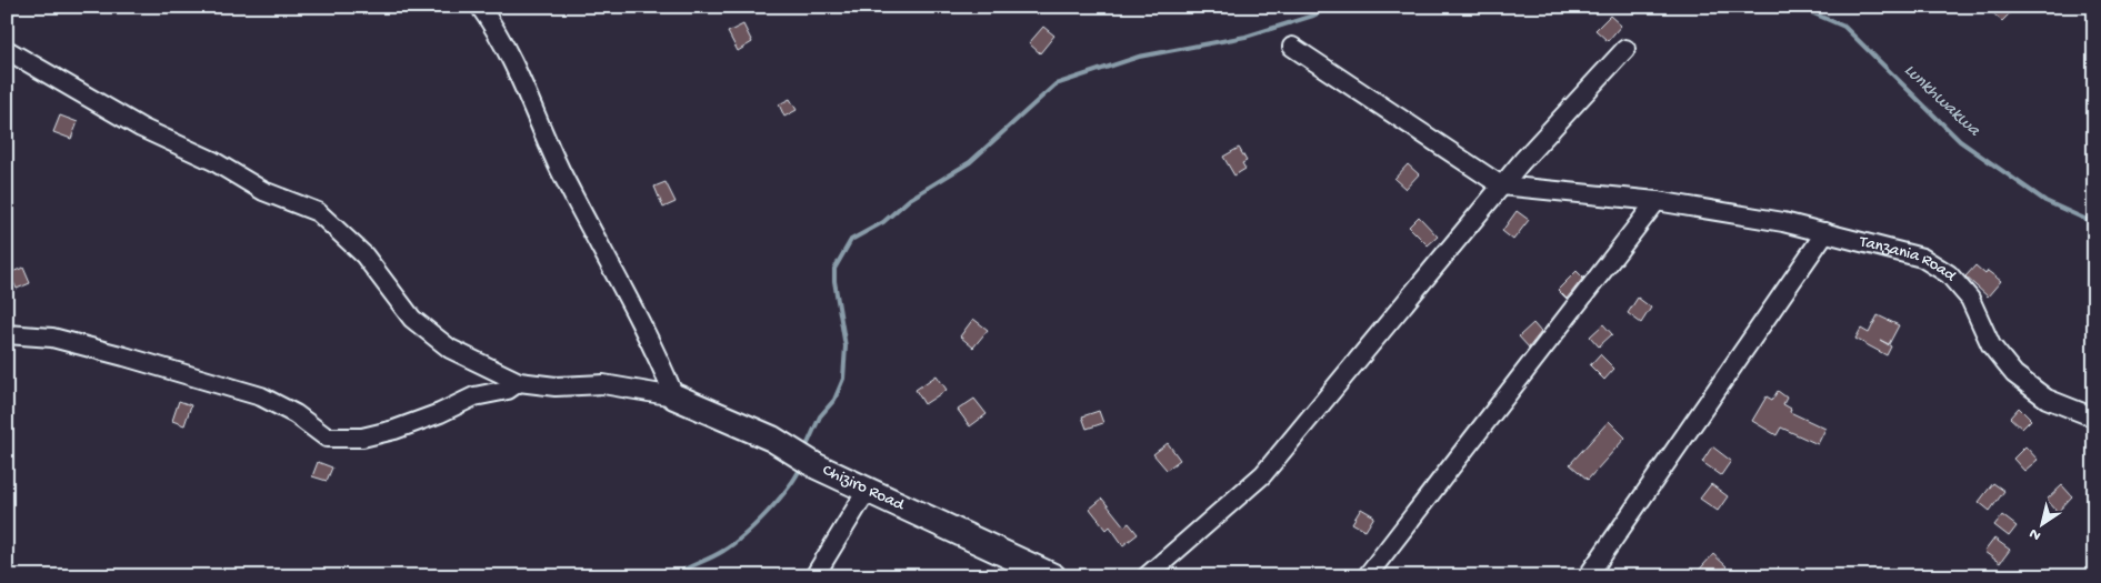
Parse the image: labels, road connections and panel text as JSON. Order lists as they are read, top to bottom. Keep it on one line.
{"streets":{"street":["Tanzania Road","Chiziro Road"]},"water":["Lunkhwakwa"],"north":"bottom left"}
